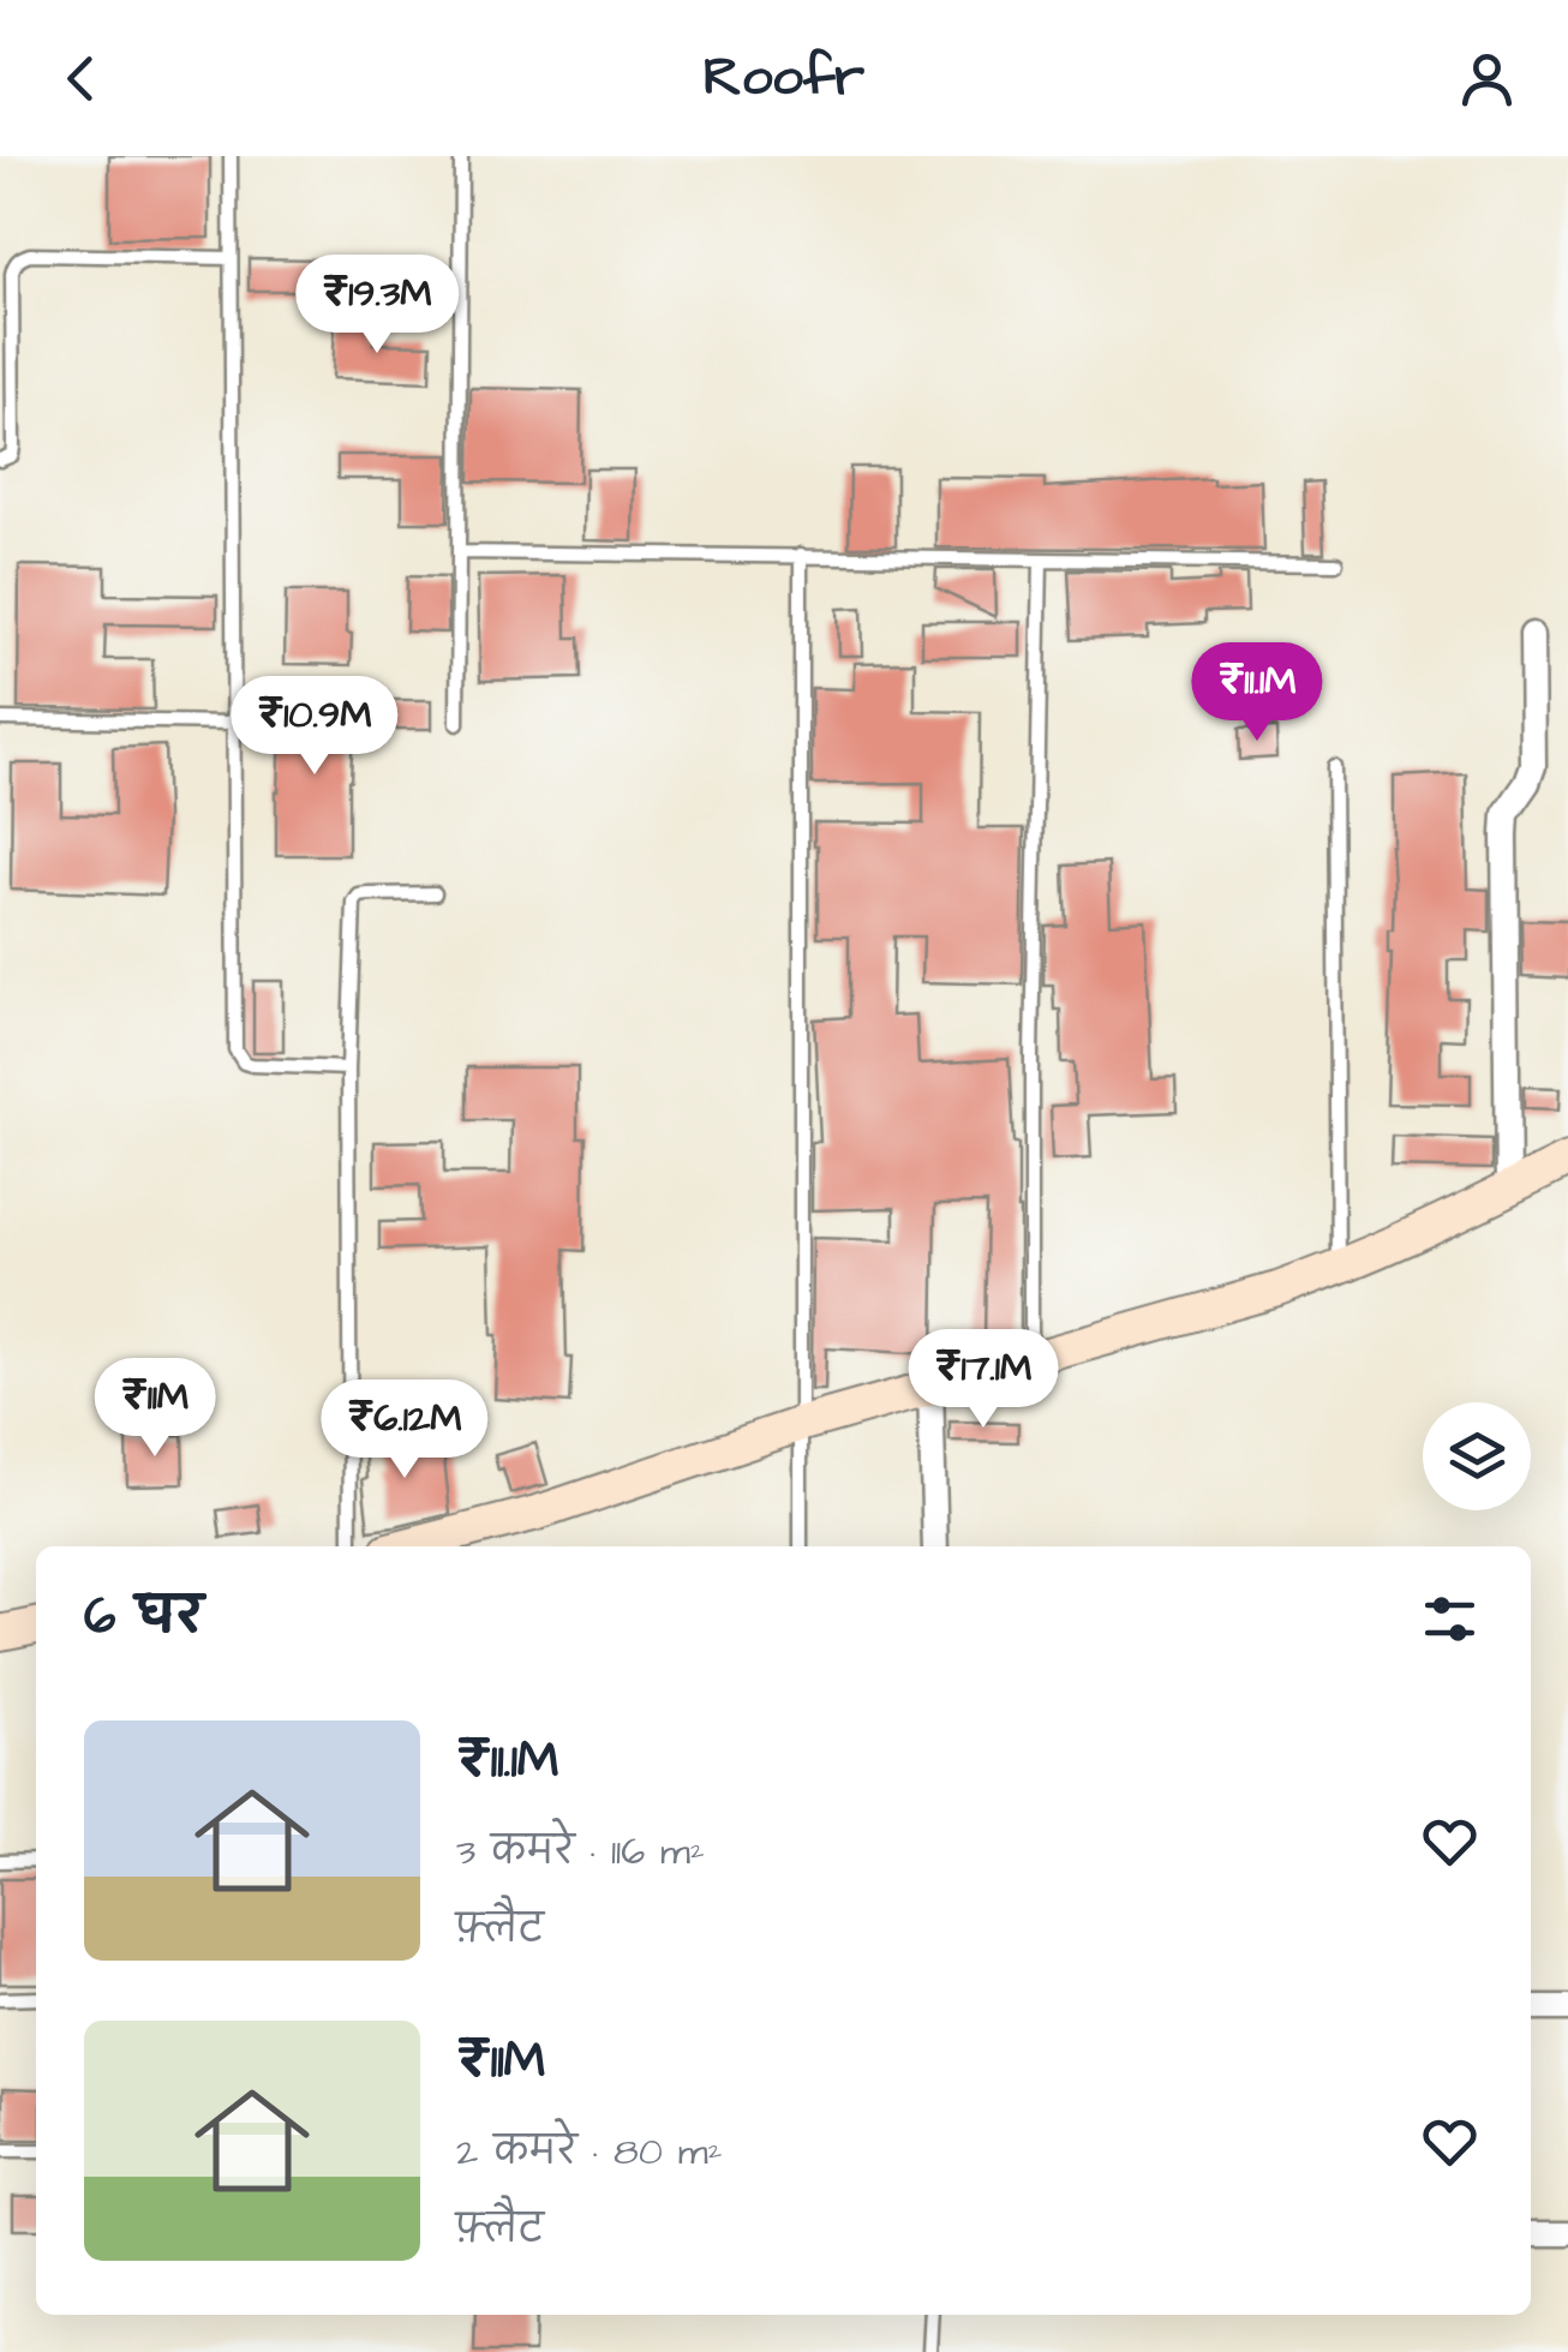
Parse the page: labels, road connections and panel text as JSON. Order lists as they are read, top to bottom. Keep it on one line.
{"page":{"header":"Roofr","price":["₹19.3M","₹11.1M","₹10.9M","₹17.1M","₹11M","₹6.12M"],"heading":"6 घर","list":[{"name":"₹11.1M","note":"3 कमरे · 116 m² · फ़्लैट"},{"name":"₹11M","note":"2 कमरे · 80 m² · फ़्लैट"}]}}
